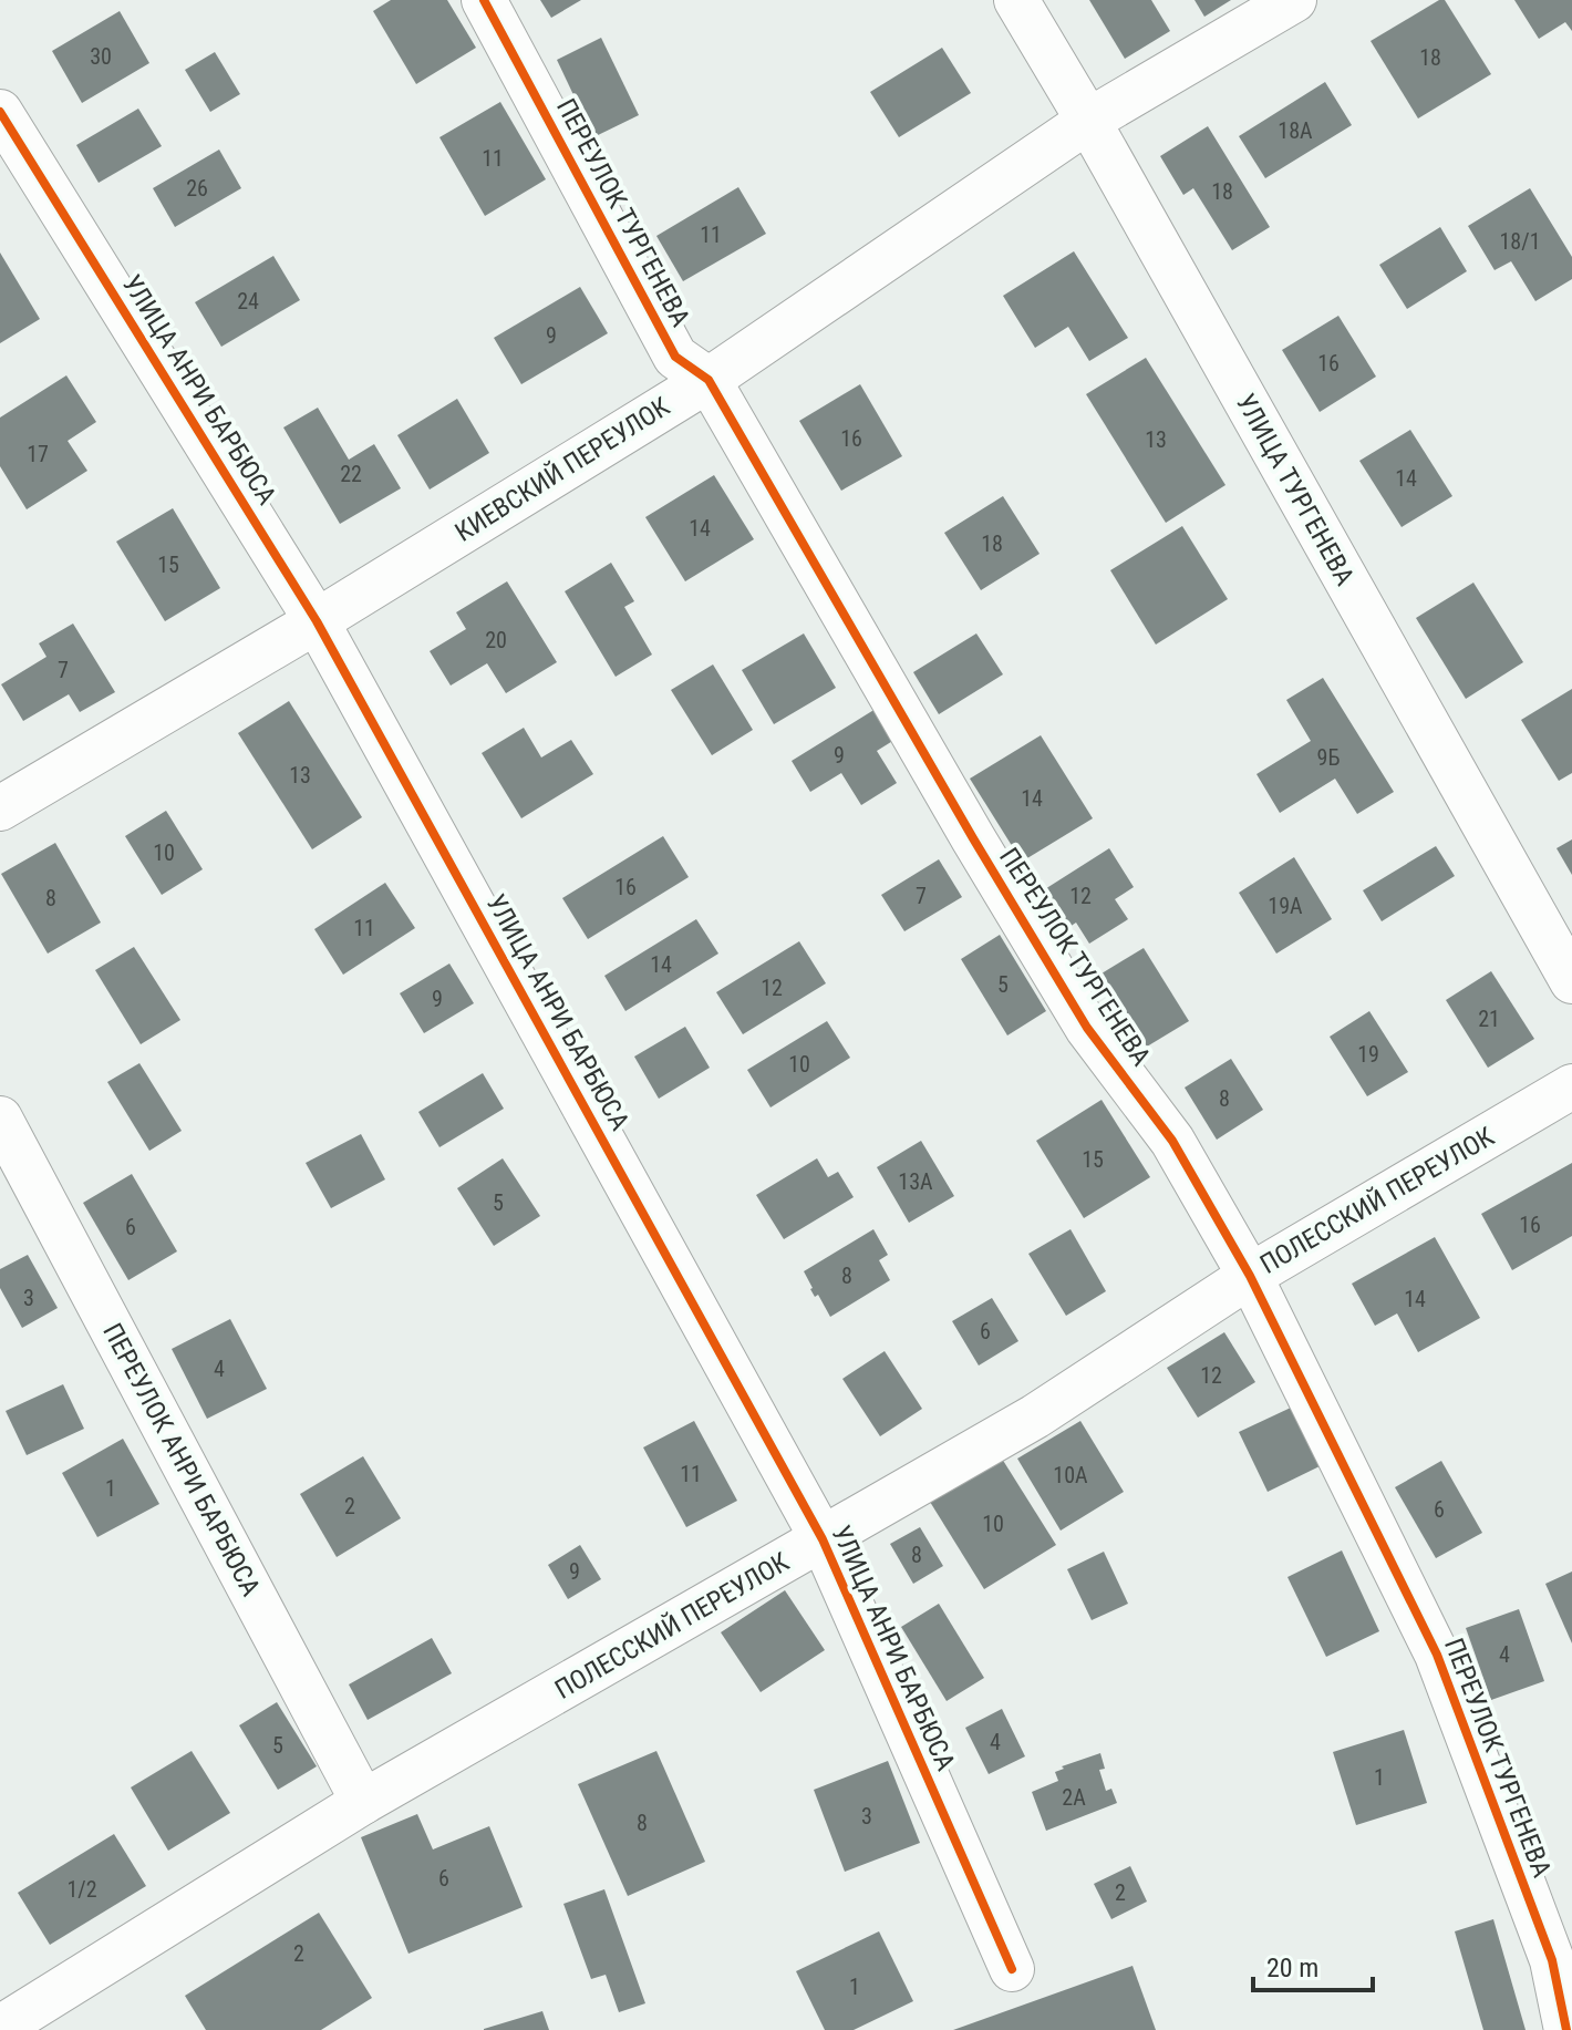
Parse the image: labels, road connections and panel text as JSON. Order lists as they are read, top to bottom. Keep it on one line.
{"streets":{"street":["ПЕРЕУЛОК ТУРГЕНЕВА","УЛИЦА АНРИ БАРБЮСА","КИЕВСКИЙ ПЕРЕУЛОК","УЛИЦА ТУРГЕНЕВА","ПОЛЕССКИЙ ПЕРЕУЛОК","ПЕРЕУЛОК АНРИ БАРБЮСА"]},"crossings":[["ПЕРЕУЛОК ТУРГЕНЕВА","КИЕВСКИЙ ПЕРЕУЛОК"],["ПЕРЕУЛОК ТУРГЕНЕВА","ПОЛЕССКИЙ ПЕРЕУЛОК"],["УЛИЦА АНРИ БАРБЮСА","КИЕВСКИЙ ПЕРЕУЛОК"],["УЛИЦА АНРИ БАРБЮСА","ПОЛЕССКИЙ ПЕРЕУЛОК"],["КИЕВСКИЙ ПЕРЕУЛОК","УЛИЦА ТУРГЕНЕВА"],["ПОЛЕССКИЙ ПЕРЕУЛОК","ПЕРЕУЛОК АНРИ БАРБЮСА"]],"house_numbers":["30","18","18А","11","26","18","11","18/1","24","9","16","16","13","17","22","14","14","18","15","20","7","9","9Б","13","14","10","16","7","12","8","19А","11","14","5","12","9","21","19","10","8","15","13А","5","16","6","8","3","14","6","4","12","11","10А","1","2","6","10","8","9","4","4","5","1","2А","3","8","6","1/2","2","2","1"],"scale_bar":"20 m"}
